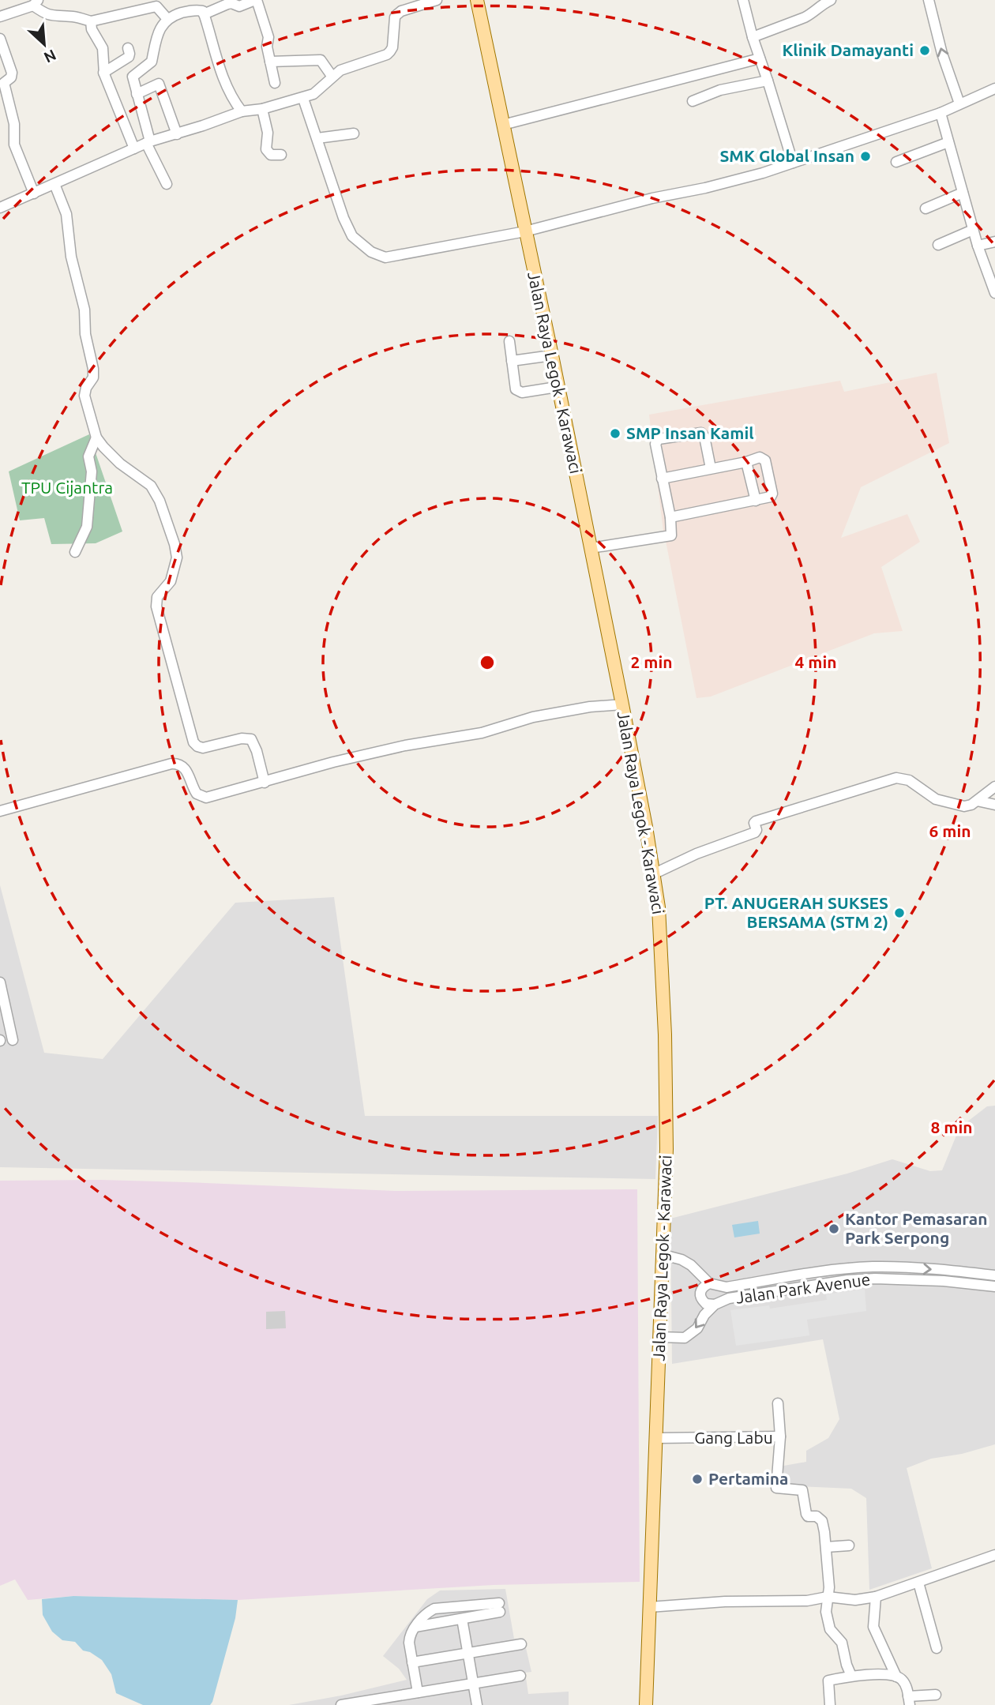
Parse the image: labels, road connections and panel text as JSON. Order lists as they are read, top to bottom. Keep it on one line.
{"streets":{"main road":["Jalan Raya Legok - Karawaci"],"street":["Jalan Park Avenue","Gang Labu"]},"crossings":[["Jalan Raya Legok - Karawaci","Jalan Park Avenue"],["Jalan Raya Legok - Karawaci","Gang Labu"]],"parks":["TPU Cijantra"],"places":["Klinik Damayanti","SMK Global Insan","SMP Insan Kamil","PT. ANUGERAH SUKSES BERSAMA (STM 2)","Kantor Pemasaran Park Serpong","Pertamina"],"north":"bottom right","rings":["2 min","4 min","6 min","8 min"]}
